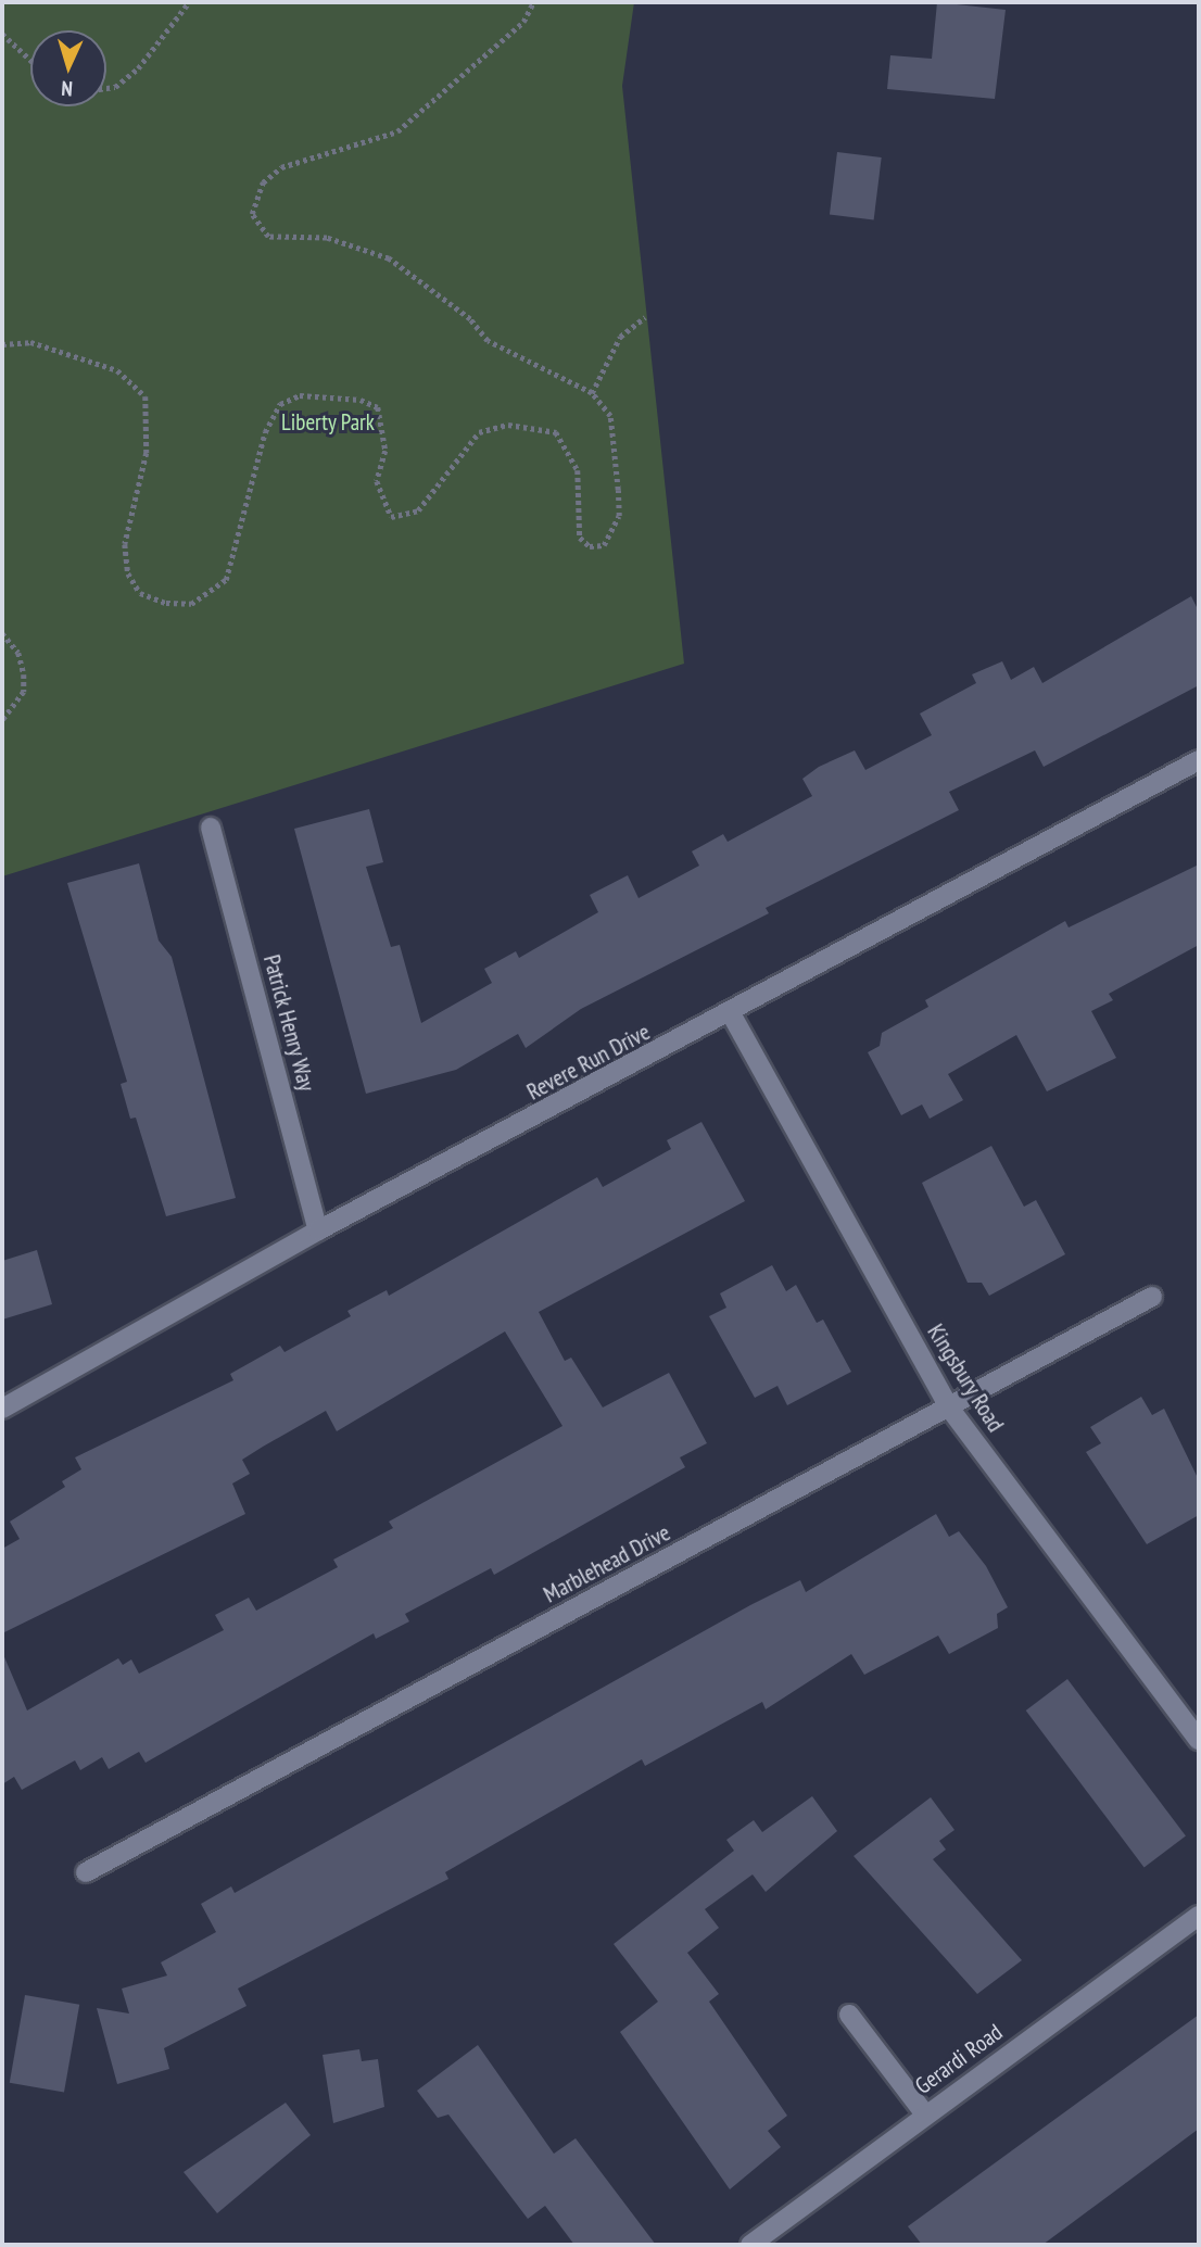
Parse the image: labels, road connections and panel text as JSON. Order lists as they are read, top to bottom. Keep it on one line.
{"streets":{"street":["Patrick Henry Way","Revere Run Drive","Kingsbury Road","Marblehead Drive","Gerardi Road"]},"crossings":[["Patrick Henry Way","Revere Run Drive"],["Revere Run Drive","Kingsbury Road"],["Kingsbury Road","Marblehead Drive"]],"parks":["Liberty Park"],"north":"bottom"}
